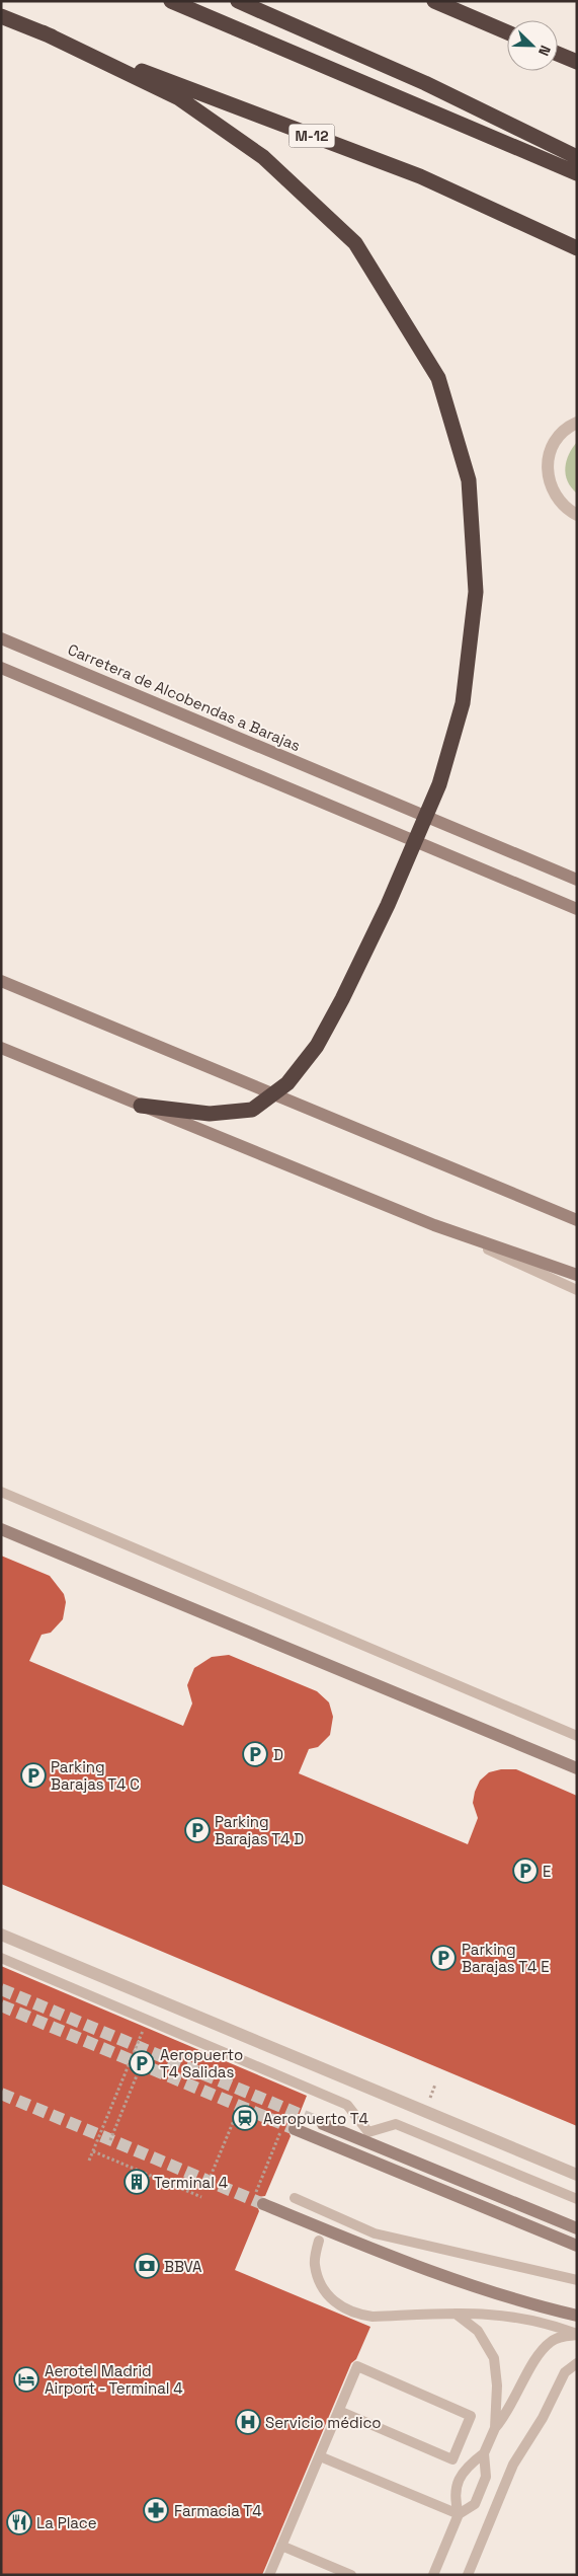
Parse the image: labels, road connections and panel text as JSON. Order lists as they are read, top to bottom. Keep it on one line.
{"streets":{"highway":["M-12"],"street":["Carretera de Alcobendas a Barajas"]},"places":{"parking":["D","Parking Barajas T4 C","Parking Barajas T4 D","E","Parking Barajas T4 E","Aeropuerto T4 Salidas"],"station":["Aeropuerto T4"],"building":["Terminal 4"],"bank":["BBVA"],"hotel":["Aerotel Madrid Airport - Terminal 4"],"hospital":["Servicio médico"],"pharmacy":["Farmacia T4"],"restaurant":["La Place"]},"north":"bottom right"}
